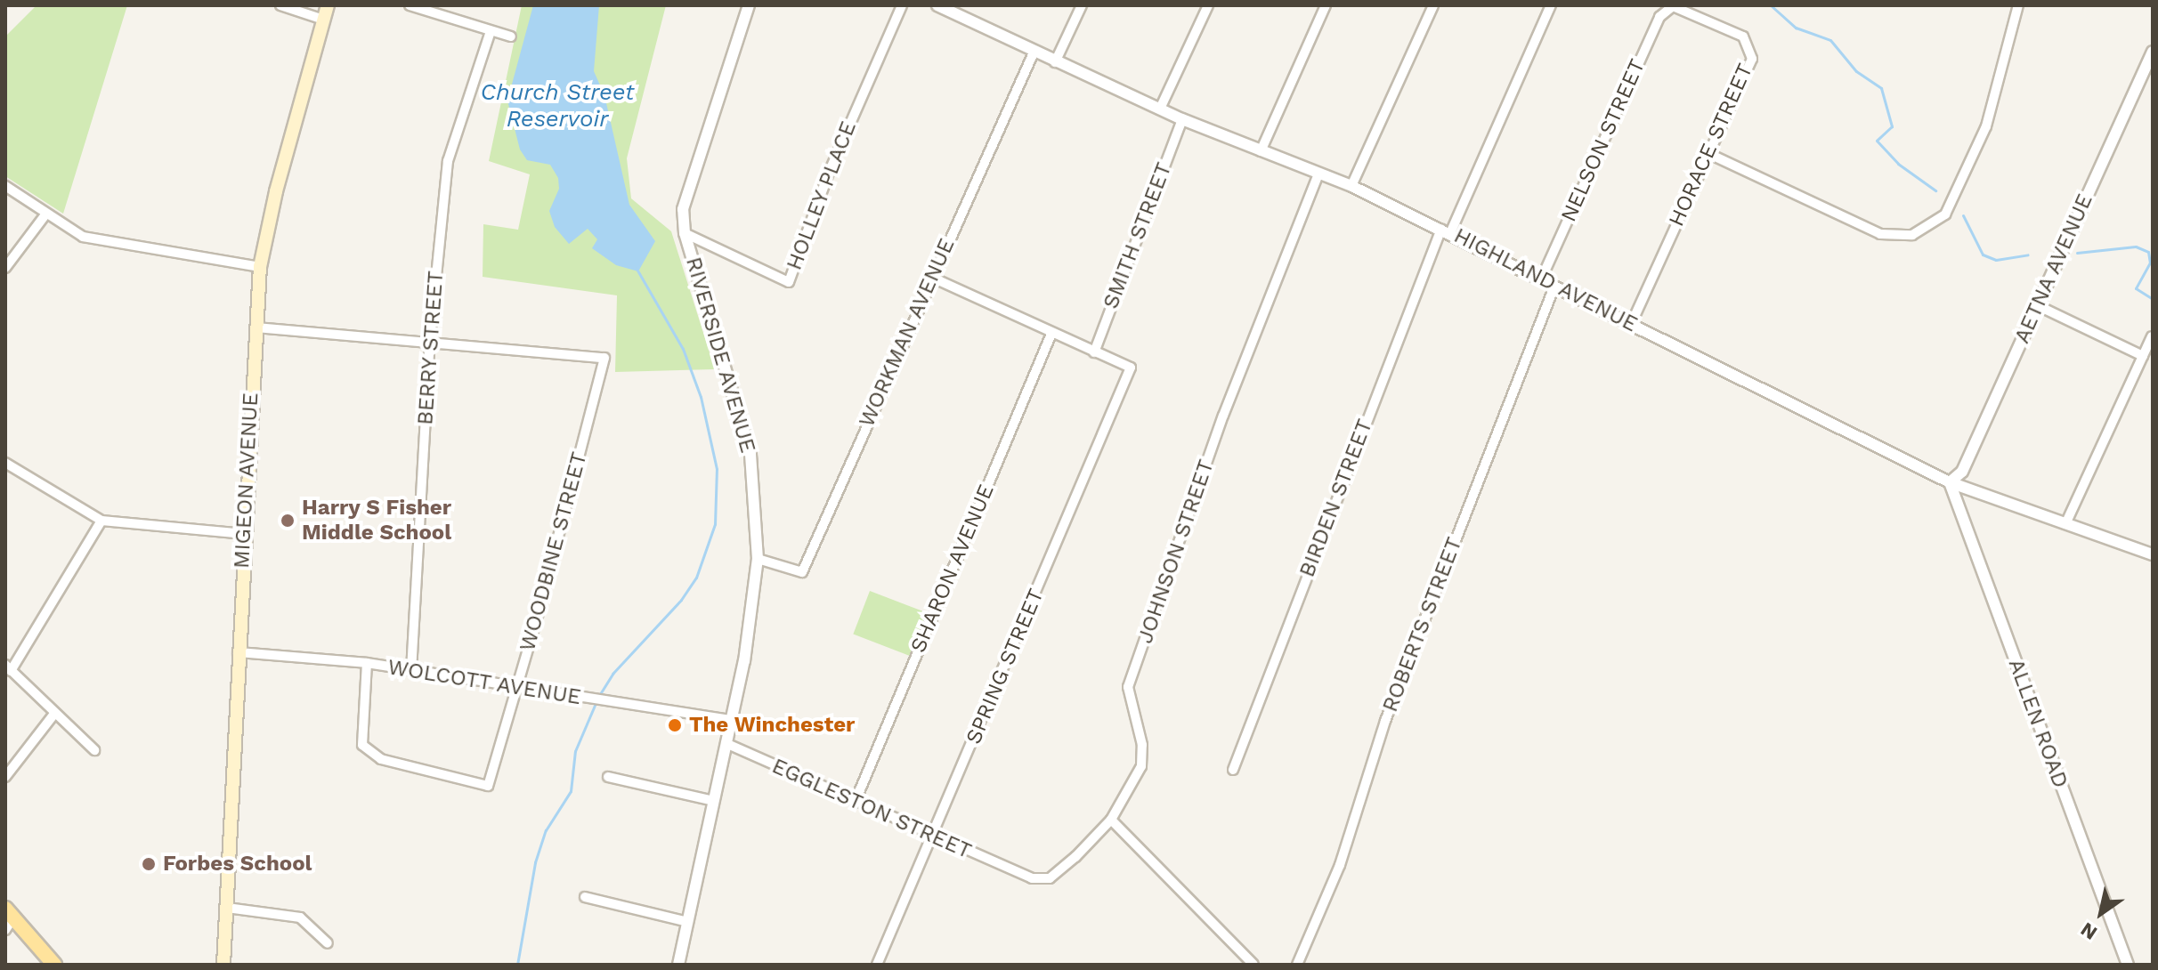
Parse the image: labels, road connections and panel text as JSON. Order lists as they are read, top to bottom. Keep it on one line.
{"streets":{"main road":["MIGEON AVENUE"],"street":["NELSON STREET","HORACE STREET","HOLLEY PLACE","SMITH STREET","AETNA AVENUE","HIGHLAND AVENUE","WORKMAN AVENUE","BERRY STREET","RIVERSIDE AVENUE","BIRDEN STREET","WOODBINE STREET","JOHNSON STREET","SHARON AVENUE","ROBERTS STREET","SPRING STREET","WOLCOTT AVENUE","ALLEN ROAD","EGGLESTON STREET"]},"crossings":[["NELSON STREET","HORACE STREET"],["NELSON STREET","HIGHLAND AVENUE"],["HORACE STREET","HIGHLAND AVENUE"],["HOLLEY PLACE","RIVERSIDE AVENUE"],["SMITH STREET","HIGHLAND AVENUE"],["SMITH STREET","SPRING STREET"],["AETNA AVENUE","HIGHLAND AVENUE"],["AETNA AVENUE","ALLEN ROAD"],["HIGHLAND AVENUE","WORKMAN AVENUE"],["HIGHLAND AVENUE","BIRDEN STREET"],["HIGHLAND AVENUE","JOHNSON STREET"],["HIGHLAND AVENUE","ROBERTS STREET"],["HIGHLAND AVENUE","ALLEN ROAD"],["WORKMAN AVENUE","RIVERSIDE AVENUE"],["BERRY STREET","WOODBINE STREET"],["BERRY STREET","WOLCOTT AVENUE"],["RIVERSIDE AVENUE","WOLCOTT AVENUE"],["RIVERSIDE AVENUE","EGGLESTON STREET"],["MIGEON AVENUE","WOLCOTT AVENUE"],["WOODBINE STREET","WOLCOTT AVENUE"],["JOHNSON STREET","EGGLESTON STREET"],["SHARON AVENUE","EGGLESTON STREET"],["SPRING STREET","EGGLESTON STREET"]],"water":["Church Street Reservoir"],"places":["Harry S Fisher Middle School","The Winchester","Forbes School"],"north":"bottom left"}
